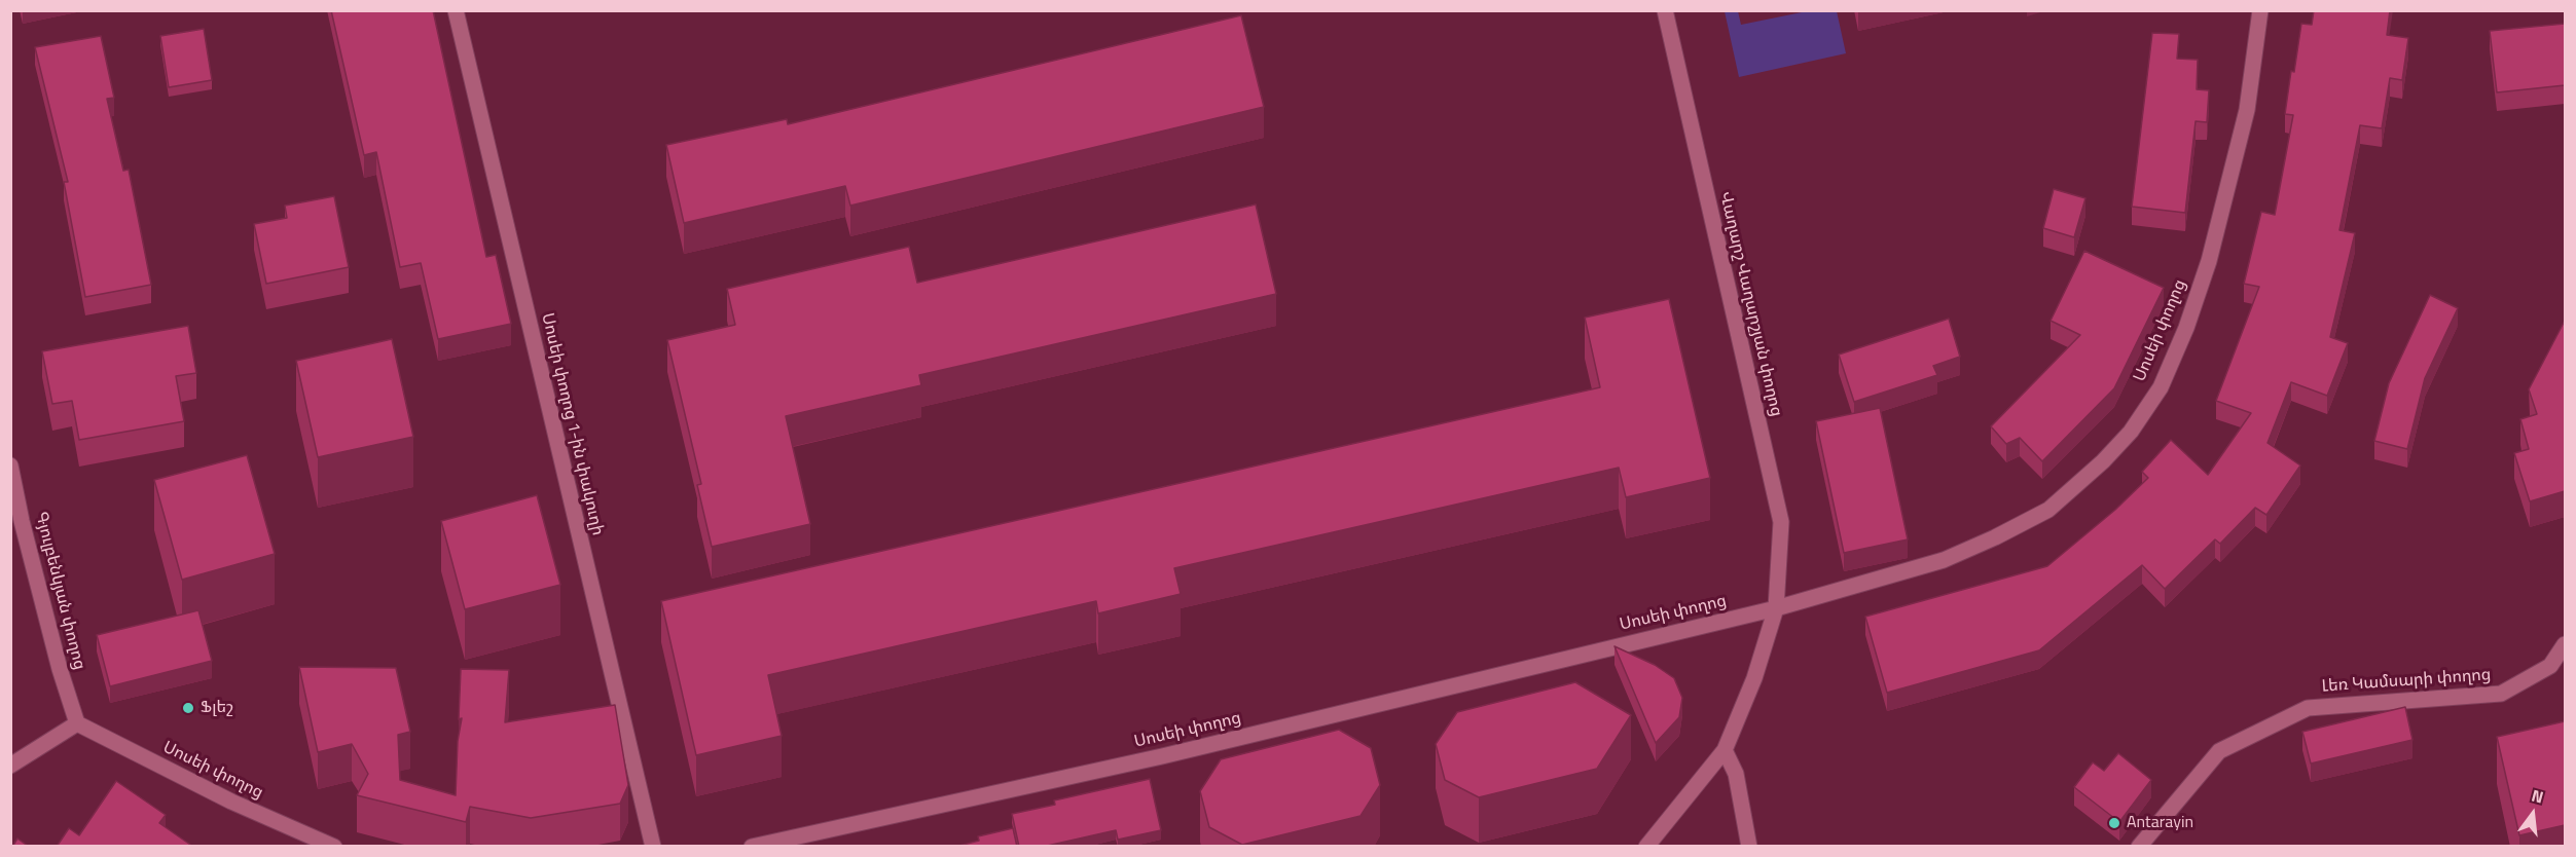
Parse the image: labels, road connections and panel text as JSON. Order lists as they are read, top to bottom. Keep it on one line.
{"streets":{"street":["Վաղարշ Վաղարշյան փողոց","Սոսեի փողոց","Սոսեի փողոց 1-ին փակուղի","Գյուլբենկյան փողոց","Լեռ Կամսարի փողոց"]},"crossings":[["Վաղարշ Վաղարշյան փողոց","Սոսեի փողոց"],["Սոսեի փողոց","Գյուլբենկյան փողոց"]],"places":["Ֆլեշ","Antarayin"],"north":"top"}
